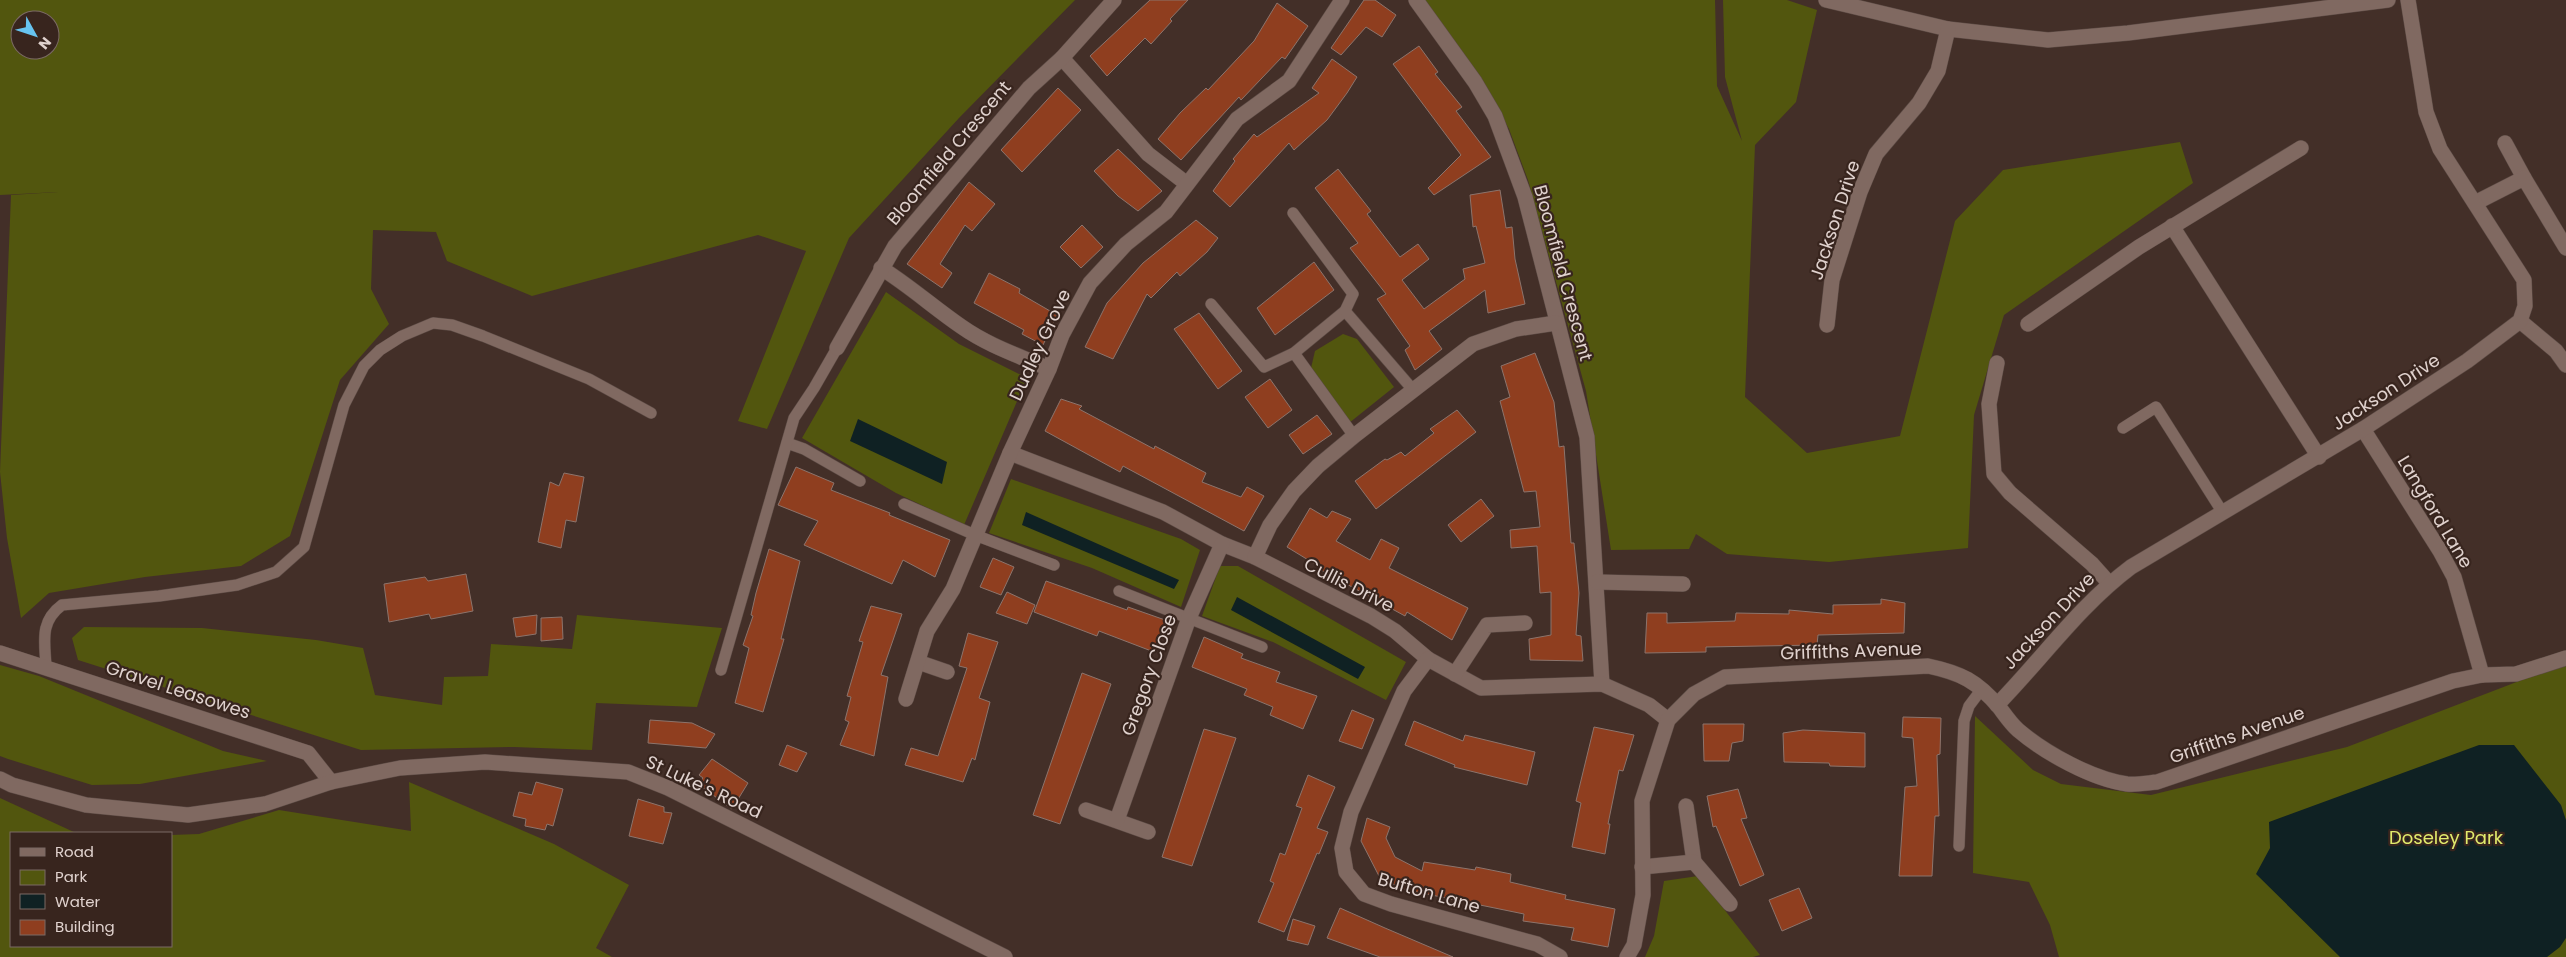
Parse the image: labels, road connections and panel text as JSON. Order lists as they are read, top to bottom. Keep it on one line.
{"streets":{"street":["Bloomfield Crescent","Jackson Drive","Dudley Grove","Langford Lane","Cullis Drive","Griffiths Avenue","Gregory Close","Gravel Leasowes","St Luke's Road","Bufton Lane"]},"crossings":[["Bloomfield Crescent","Cullis Drive"],["Jackson Drive","Langford Lane"],["Jackson Drive","Griffiths Avenue"],["Dudley Grove","Cullis Drive"],["Langford Lane","Griffiths Avenue"],["Cullis Drive","Griffiths Avenue"],["Cullis Drive","Gregory Close"],["Cullis Drive","Bufton Lane"],["Gravel Leasowes","St Luke's Road"]],"parks":["Doseley Park"],"legend":["Road","Park","Water","Building"],"north":"bottom right"}
